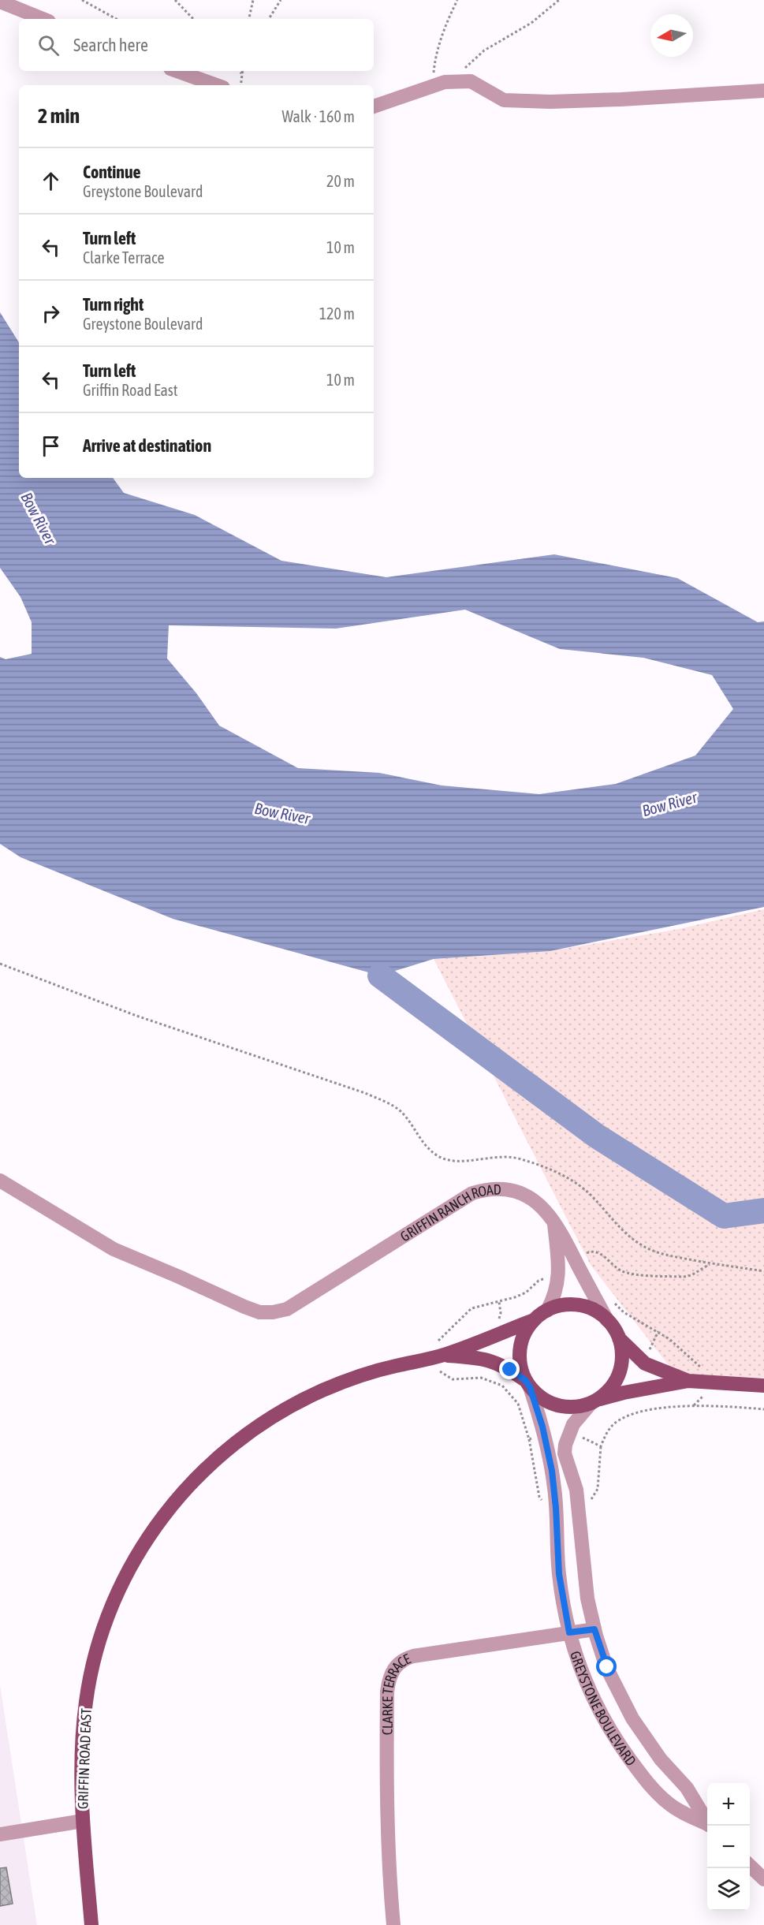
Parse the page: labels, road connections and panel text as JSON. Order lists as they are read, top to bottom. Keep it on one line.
{"streets":{"main road":["GRIFFIN ROAD EAST"],"street":["GRIFFIN RANCH ROAD","CLARKE TERRACE","GREYSTONE BOULEVARD"]},"crossings":[["GRIFFIN RANCH ROAD","GREYSTONE BOULEVARD"],["GRIFFIN RANCH ROAD","GRIFFIN ROAD EAST"],["CLARKE TERRACE","GREYSTONE BOULEVARD"],["GREYSTONE BOULEVARD","GRIFFIN ROAD EAST"]],"water":["Bow River"],"north":"left","page":{"search":"Search here","heading":["2 min","Walk · 160 m"],"list":[["Continue","Greystone Boulevard","20 m"],["Turn left","Clarke Terrace","10 m"],["Turn right","Greystone Boulevard","120 m"],["Turn left","Griffin Road East","10 m"],"Arrive at destination"],"map_buttons":["+","−"]}}
